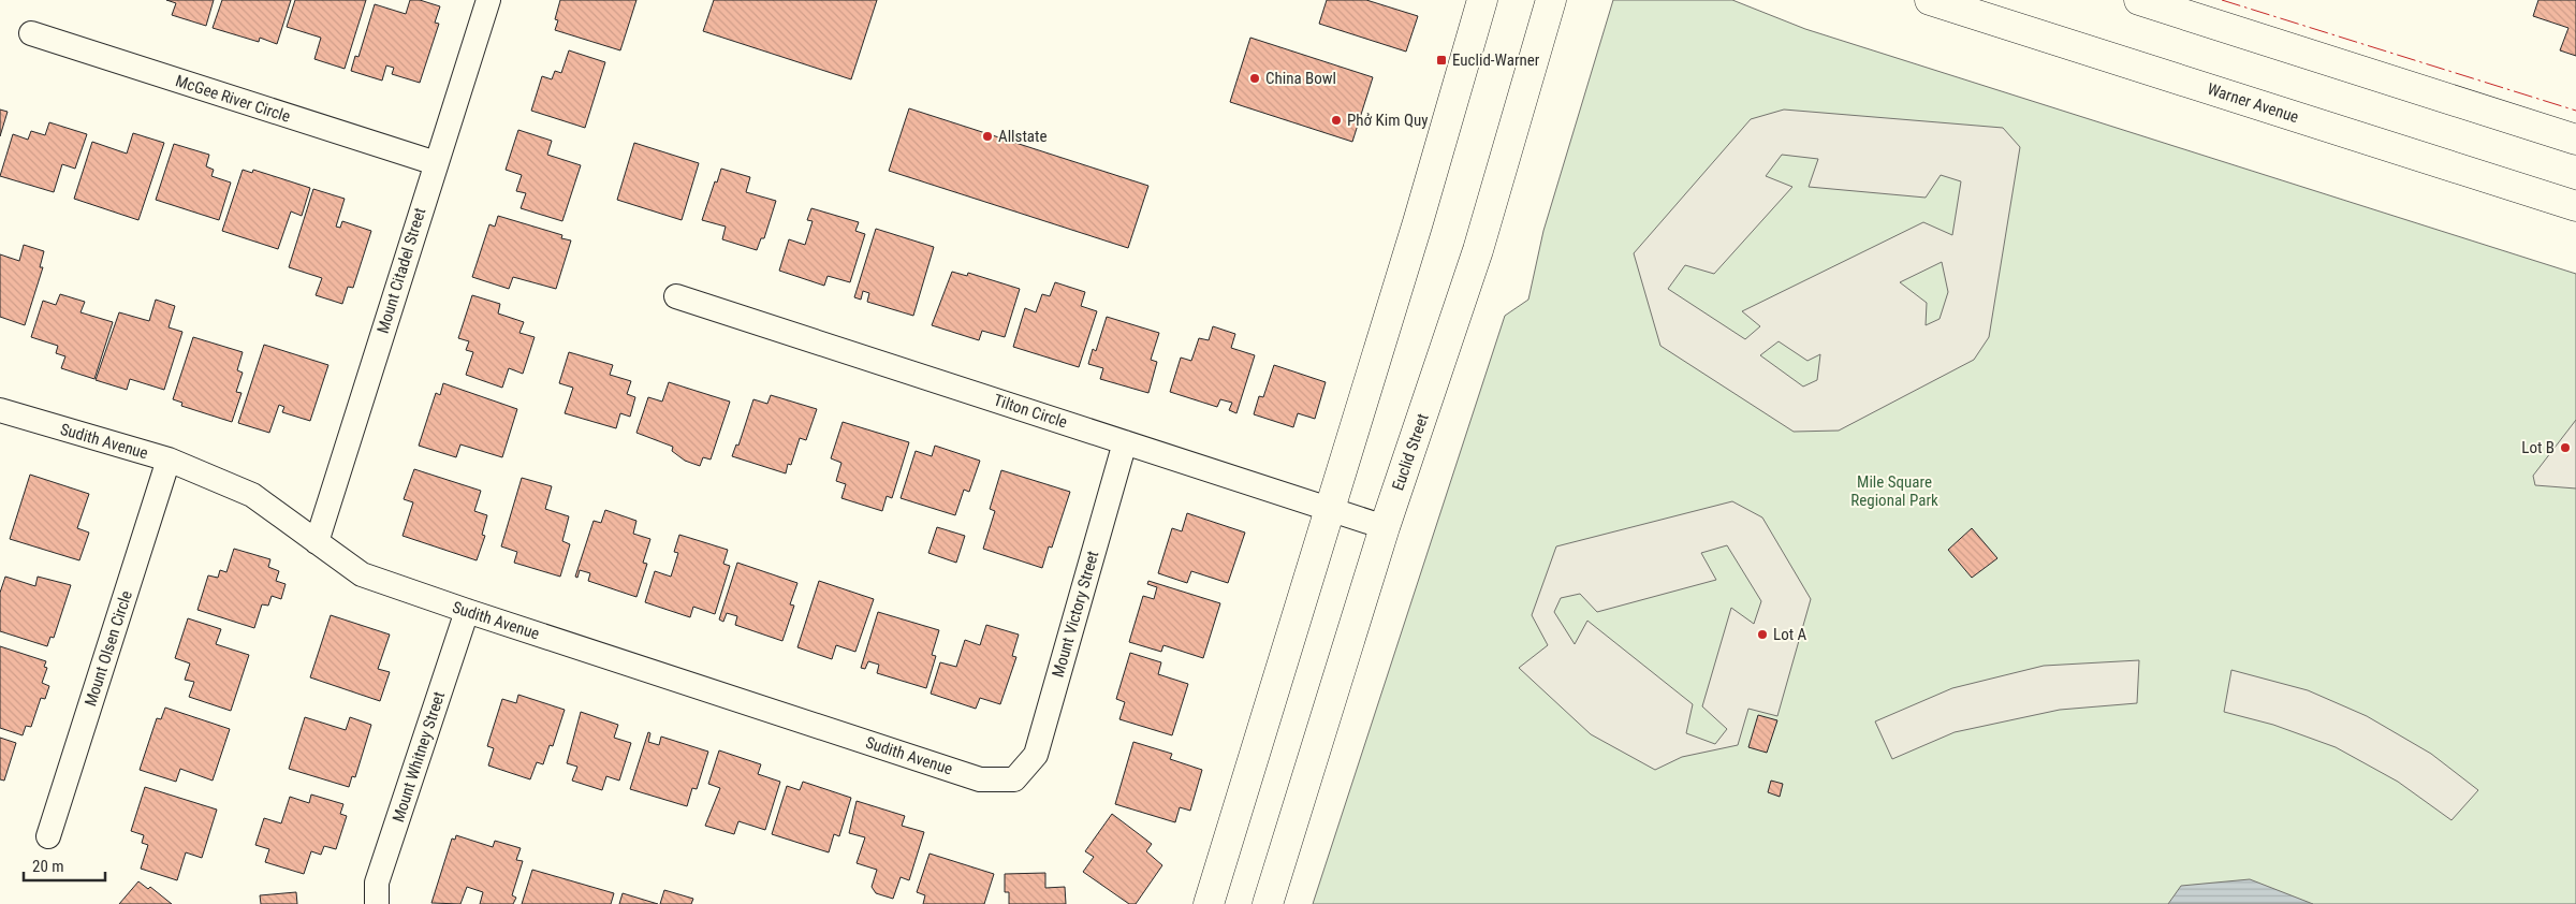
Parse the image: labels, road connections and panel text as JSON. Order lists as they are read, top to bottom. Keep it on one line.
{"streets":{"main road":["Warner Avenue","Euclid Street"],"street":["McGee River Circle","Mount Citadel Street","Tilton Circle","Sudith Avenue","Mount Victory Street","Mount Olsen Circle","Mount Whitney Street"]},"crossings":[["McGee River Circle","Mount Citadel Street"],["Mount Citadel Street","Sudith Avenue"],["Tilton Circle","Euclid Street"],["Tilton Circle","Mount Victory Street"],["Sudith Avenue","Mount Victory Street"],["Sudith Avenue","Mount Olsen Circle"],["Sudith Avenue","Mount Whitney Street"]],"parks":["Mile Square Regional Park"],"places":{"transit":["Euclid-Warner"],"other":["China Bowl","Phở Kim Quy","Allstate","Lot B","Lot A"]},"scale_bar":"20 m"}
